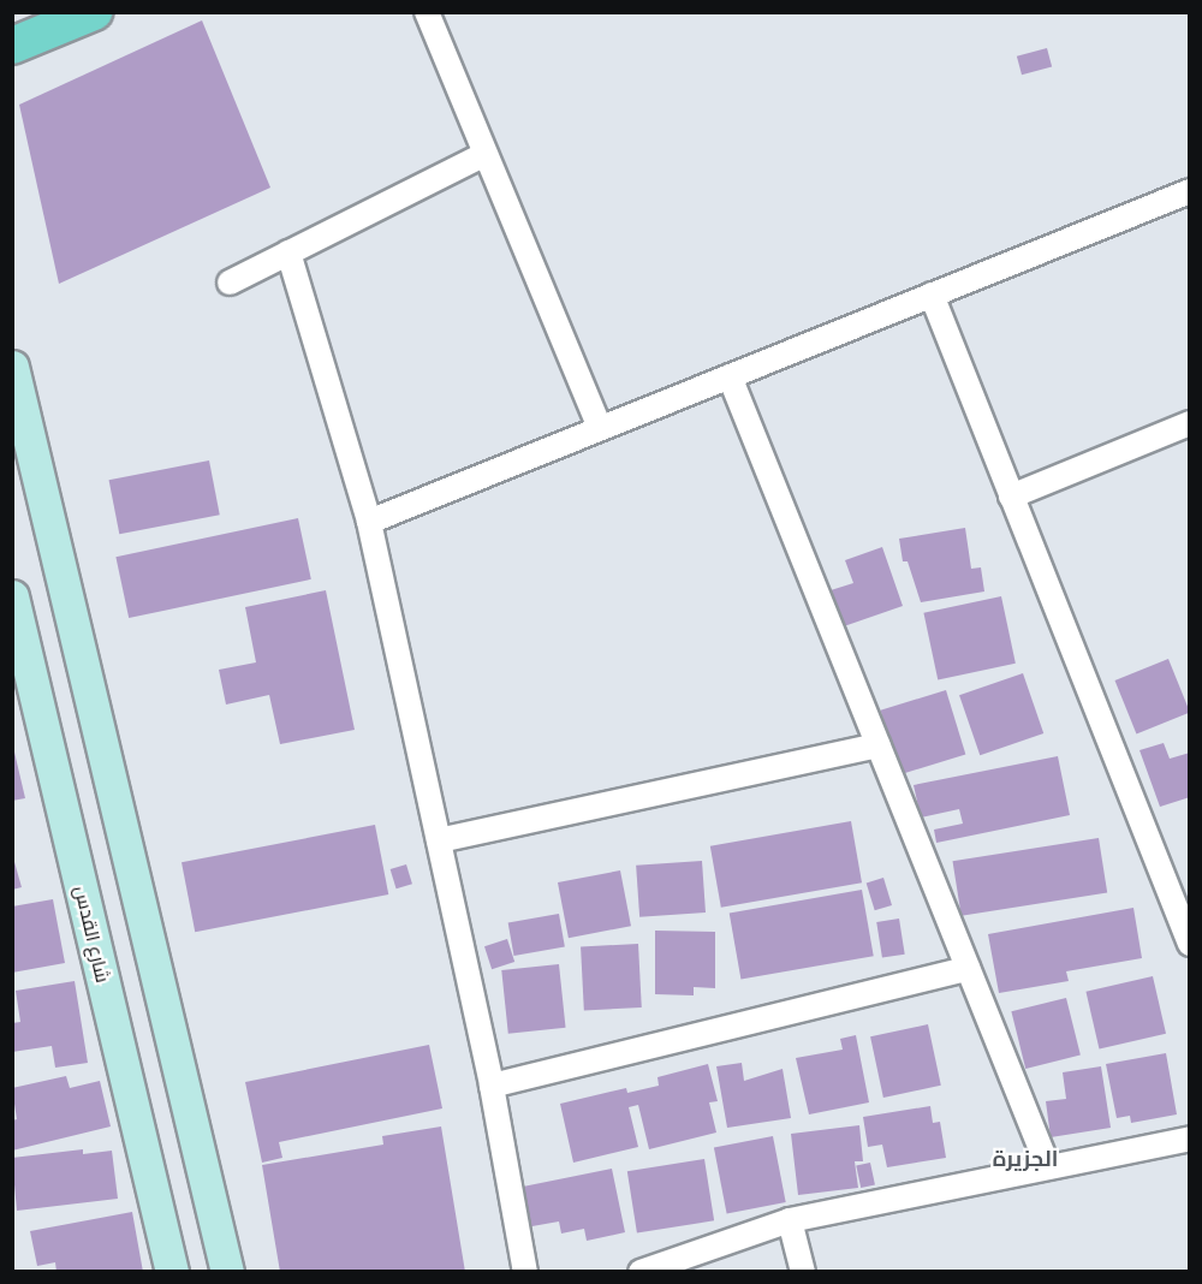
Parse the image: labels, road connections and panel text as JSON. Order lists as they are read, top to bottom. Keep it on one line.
{"streets":{"main road":["شارع القدس"]},"districts":["الجزيرة"]}
